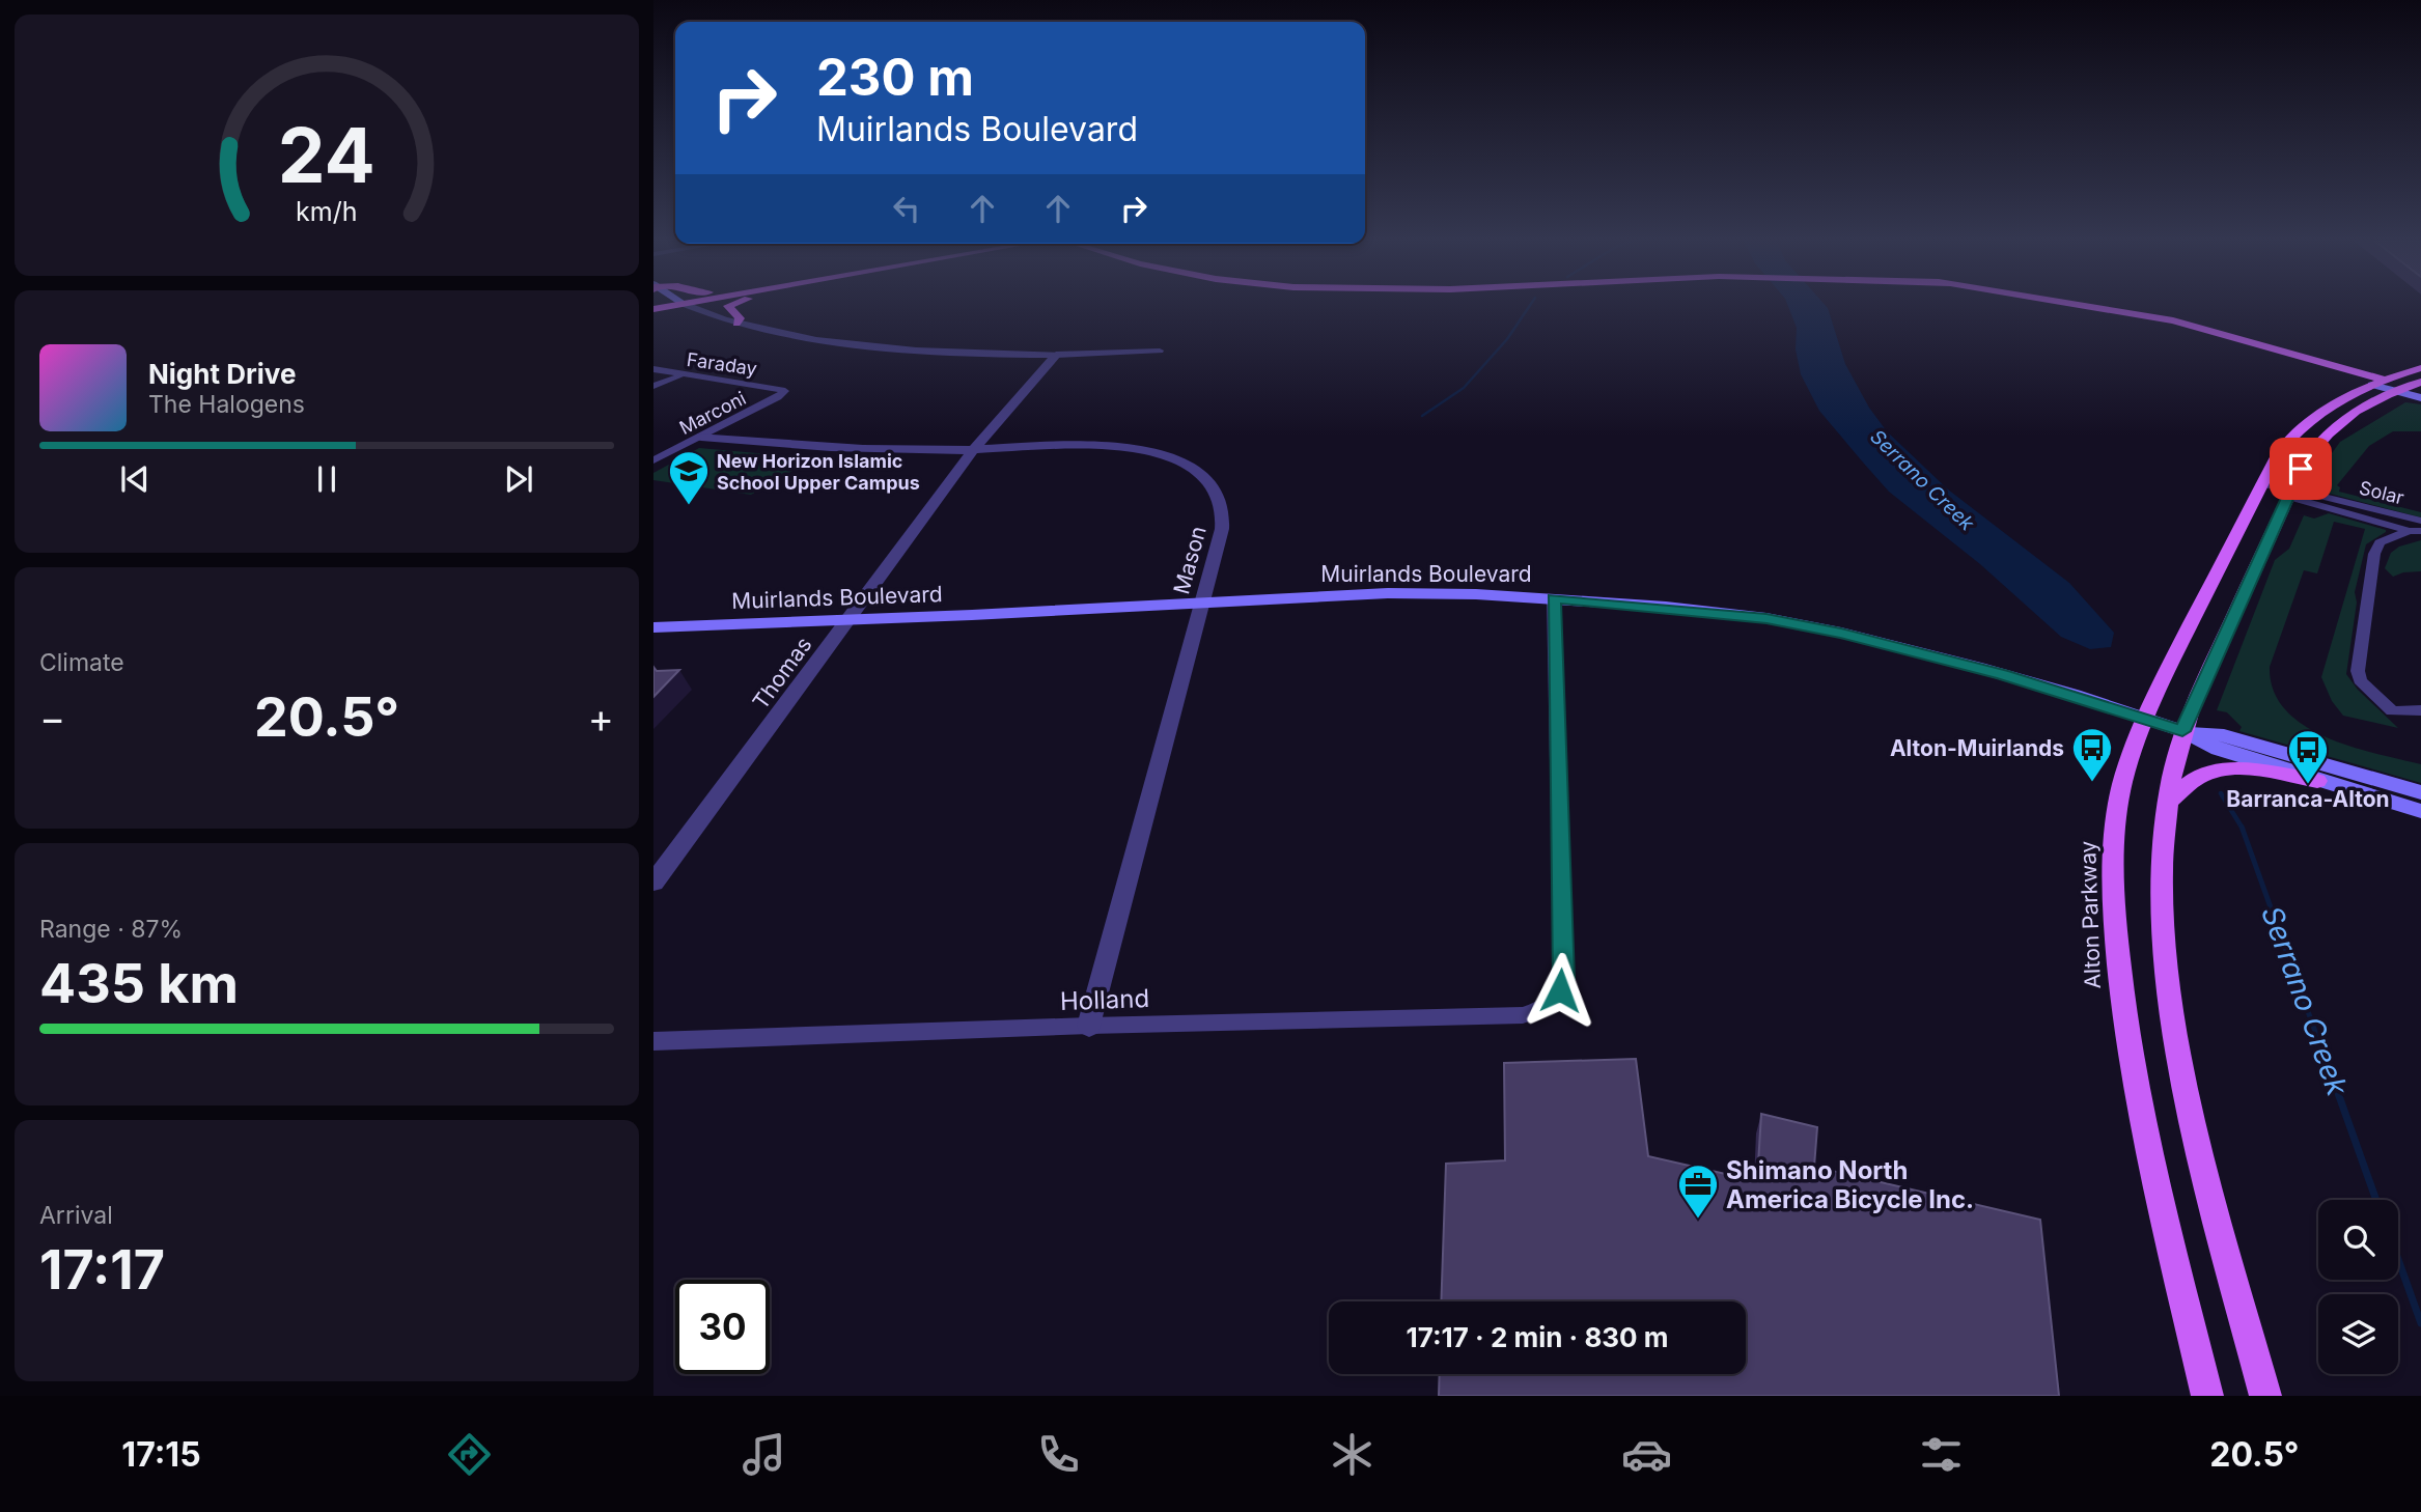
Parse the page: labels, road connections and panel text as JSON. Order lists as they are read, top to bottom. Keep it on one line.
{"streets":{"main road":["Muirlands Boulevard","Alton Parkway"],"street":["Faraday","Marconi","Solar","Mason","Thomas","Holland"]},"crossings":[["Faraday","Marconi"],["Marconi","Mason"],["Solar","Alton Parkway"],["Mason","Muirlands Boulevard"],["Mason","Thomas"],["Mason","Holland"],["Muirlands Boulevard","Thomas"],["Muirlands Boulevard","Alton Parkway"],["Muirlands Boulevard","Holland"]],"water":["Serrano Creek"],"places":{"school or university":["New Horizon Islamic School Upper Campus"],"bus stop":["Alton-Muirlands","Barranca-Alton"],"office":["Shimano North America Bicycle Inc."]},"page":{"turn":["230 m","Muirlands Boulevard"],"song":["Night Drive","The Halogens"],"tile":["Climate",["Range · 87%","435 km"],["Arrival","17:17"]],"heat":["−","20.5°","+"],"limit":"30","trip":"17:17 · 2 min · 830 m","tabs":["17:15","20.5°"],"gauge":["24","km/h"]}}
